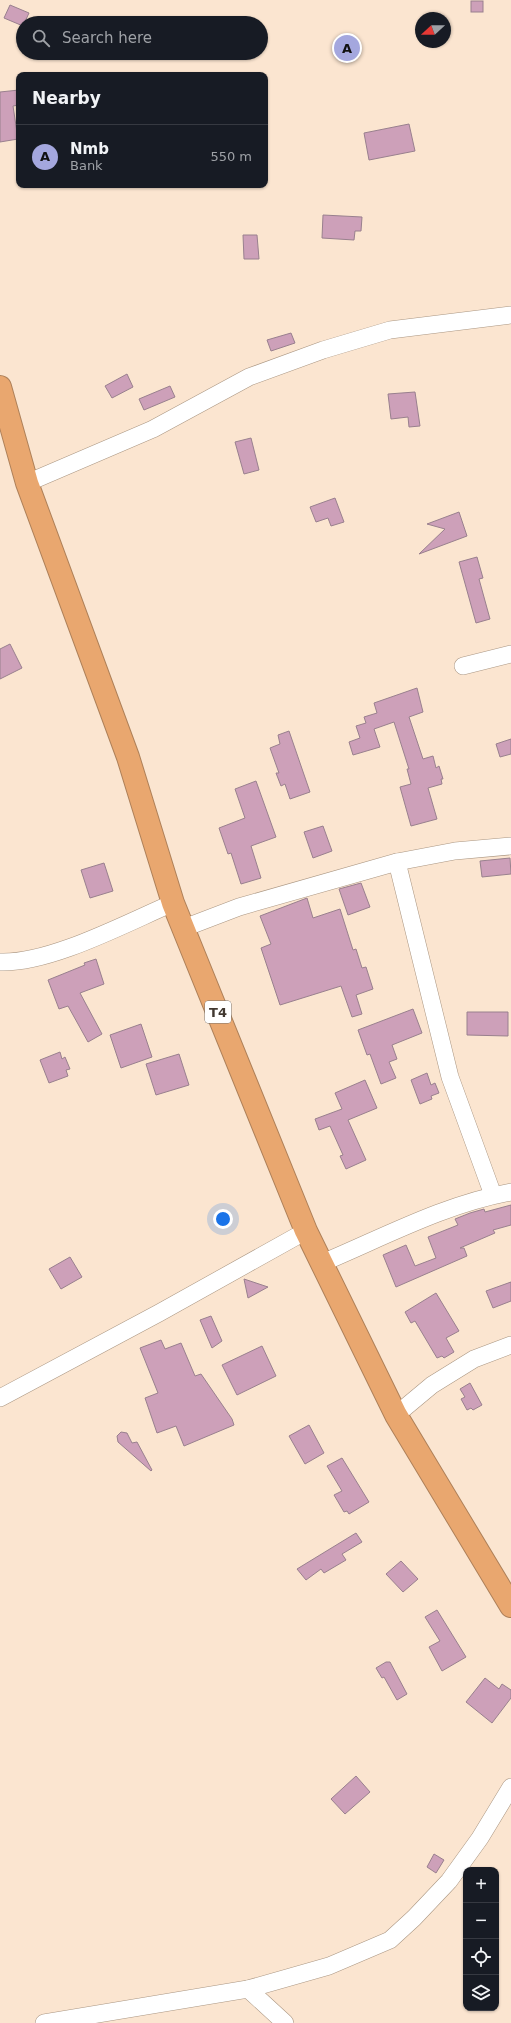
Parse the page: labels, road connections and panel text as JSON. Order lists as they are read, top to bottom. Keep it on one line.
{"streets":{"highway":["T4"]},"north":"left","page":{"search":"Search here","pins":"A","heading":"Nearby","list":[{"mark":"A","name":"Nmb","note":"Bank","value":"550 m"}],"map_buttons":["+","−"]}}
